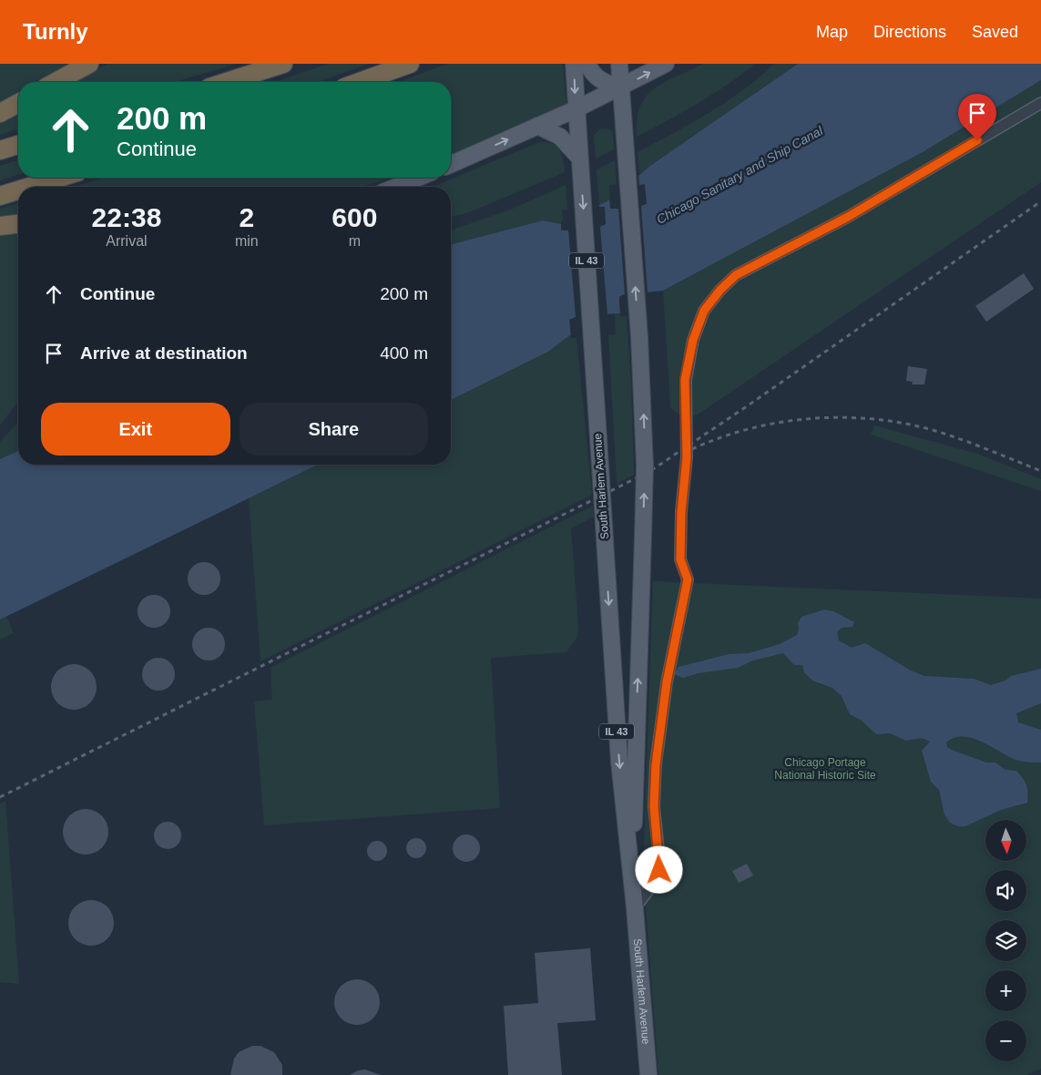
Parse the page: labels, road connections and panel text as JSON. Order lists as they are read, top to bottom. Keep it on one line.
{"streets":{"main road":["IL 43","South Harlem Avenue"]},"water":["Chicago Sanitary and Ship Canal"],"parks":["Chicago Portage National Historic Site"],"north":"bottom","page":{"header":"Turnly","nav":["Map","Directions","Saved"],"turn":["200 m","Continue"],"eta":["22:38","Arrival","2","min","600","m"],"list":[{"name":"Continue","value":"200 m"},{"name":"Arrive at destination","value":"400 m"}],"buttons":["Exit","Share"],"map_buttons":["+","−"]}}
